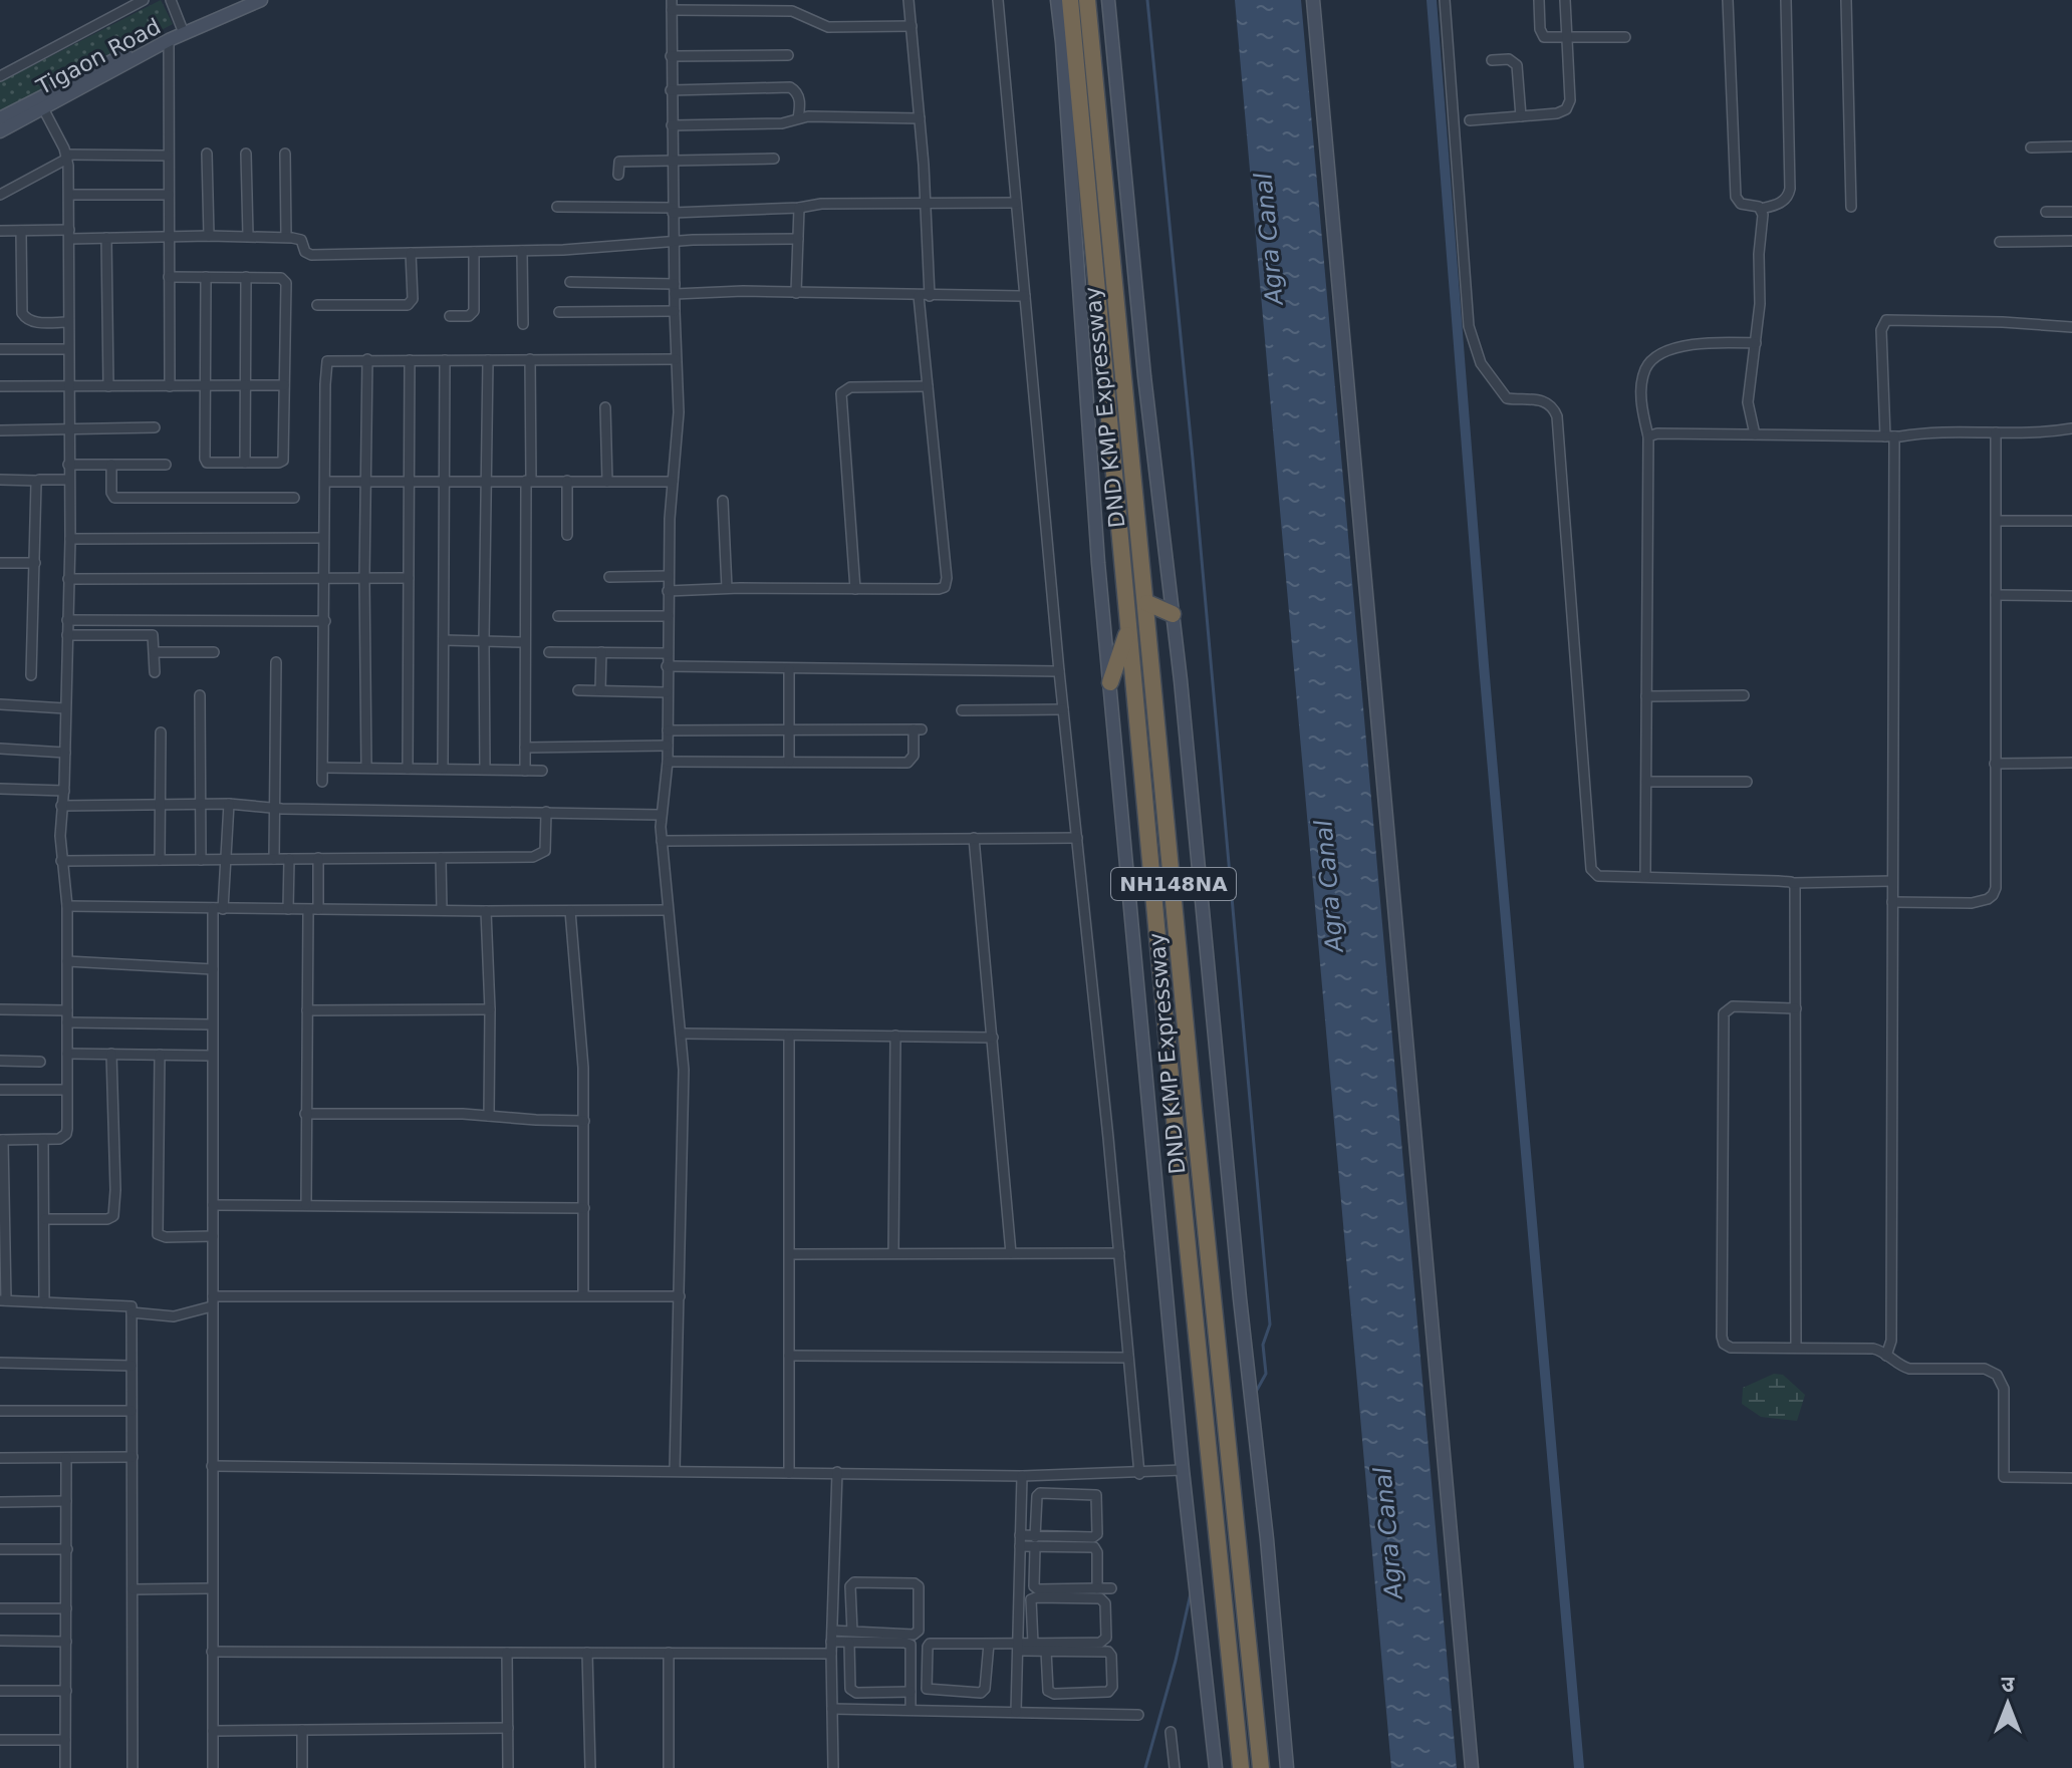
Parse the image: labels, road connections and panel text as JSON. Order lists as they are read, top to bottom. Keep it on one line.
{"streets":{"highway":["DND KMP Expressway","NH148NA"],"street":["Tigaon Road"]},"water":["Agra Canal"],"north":"top"}
